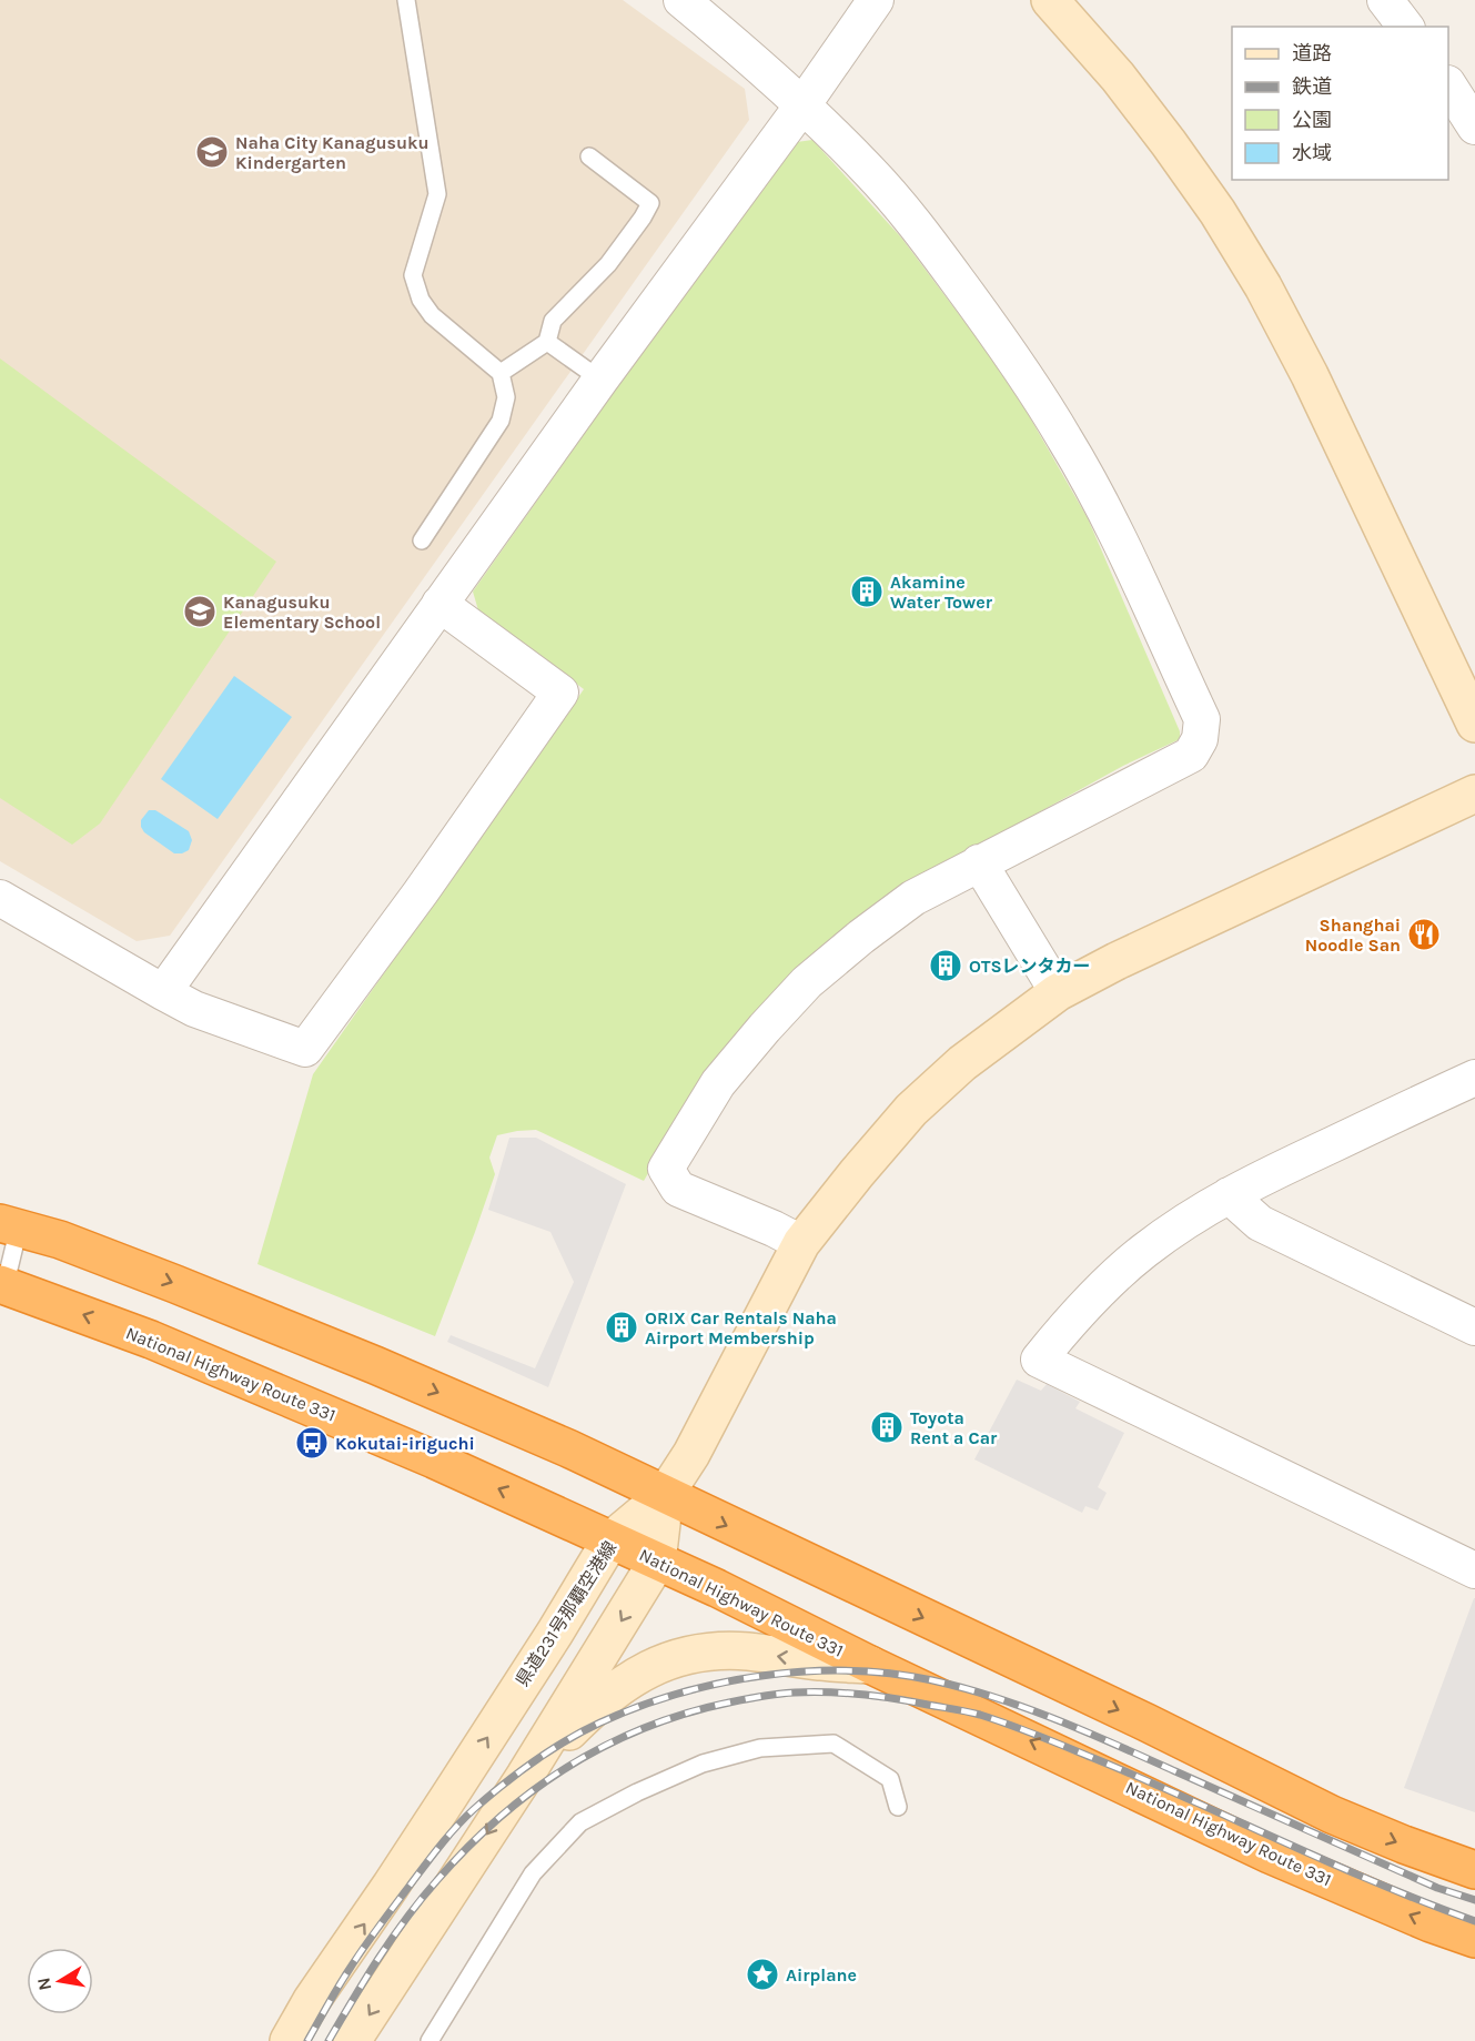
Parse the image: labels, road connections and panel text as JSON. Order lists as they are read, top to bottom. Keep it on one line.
{"streets":{"highway":["National Highway Route 331"],"street":["県道231号那覇空港線"]},"crossings":[["National Highway Route 331","県道231号那覇空港線"]],"places":{"school or university":["Naha City Kanagusuku Kindergarten","Kanagusuku Elementary School"],"building":["Akamine Water Tower","OTSレンタカー","ORIX Car Rentals Naha Airport Membership","Toyota Rent a Car"],"restaurant":["Shanghai Noodle San"],"bus stop":["Kokutai-iriguchi"],"place":["Airplane"]},"legend":["道路","鉄道","公園","水域"],"north":"left"}
